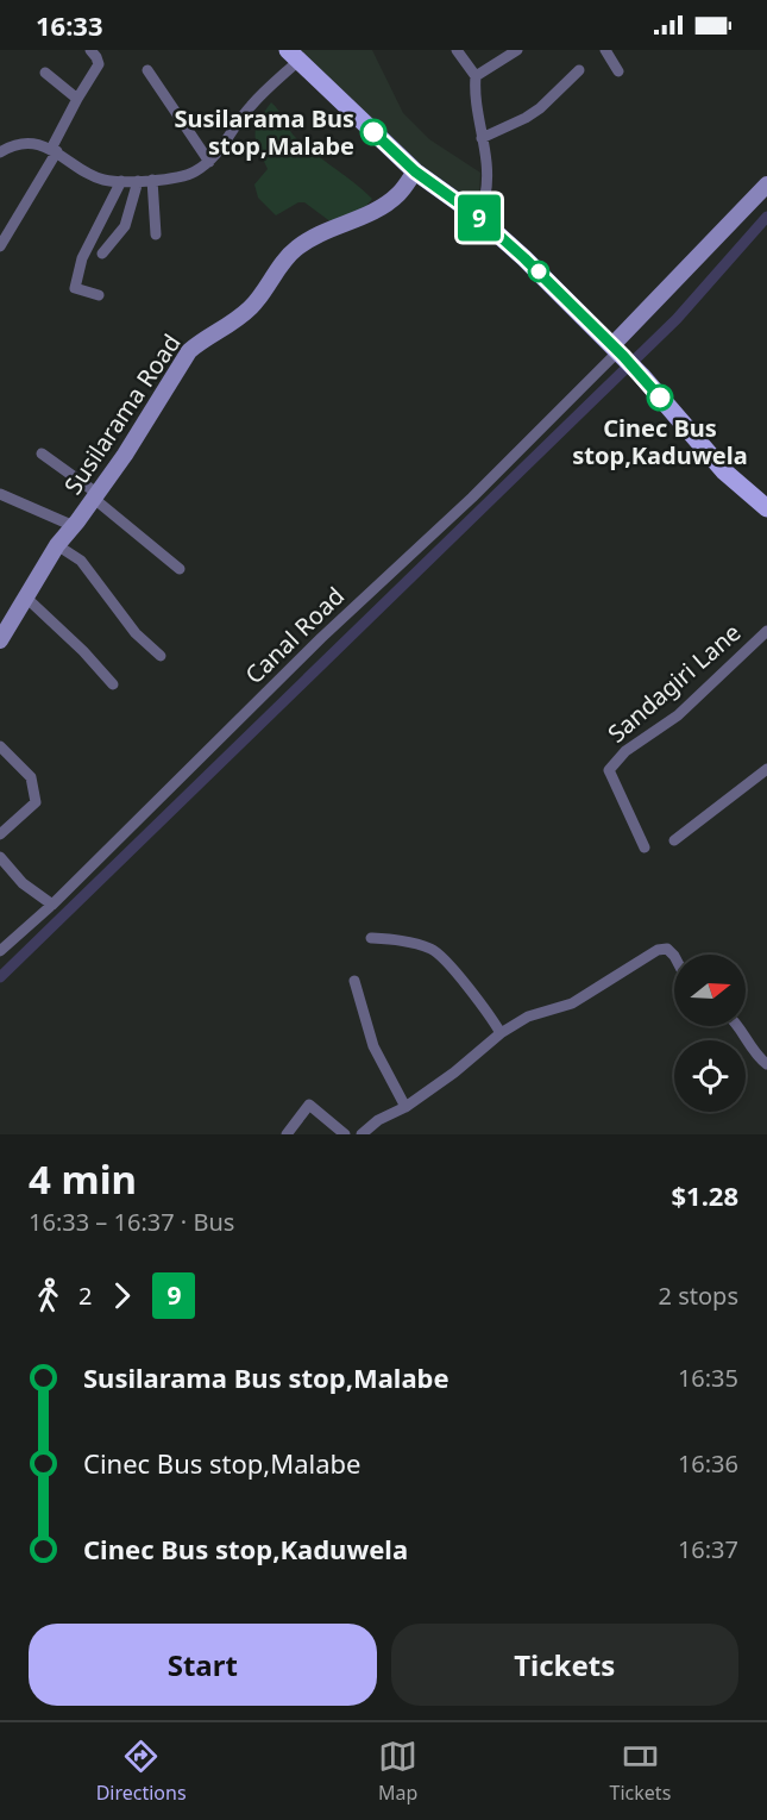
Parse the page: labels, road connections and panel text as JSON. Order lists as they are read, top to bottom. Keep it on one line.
{"streets":{"street":["Susilarama Road","Canal Road","Sandagiri Lane"]},"places":["Susilarama Bus stop,Malabe","Cinec Bus stop,Kaduwela"],"lines":["bus line 9"],"north":"right","page":{"status":"16:33","on_map":"9","heading":["4 min","16:33 – 16:37 · Bus","$1.28"],"legs":["2","9","2 stops"],"list":[{"name":"Susilarama Bus stop,Malabe","value":"16:35"},{"name":"Cinec Bus stop,Malabe","value":"16:36"},{"name":"Cinec Bus stop,Kaduwela","value":"16:37"}],"buttons":["Start","Tickets"],"tabs":["Directions","Map","Tickets"]}}
